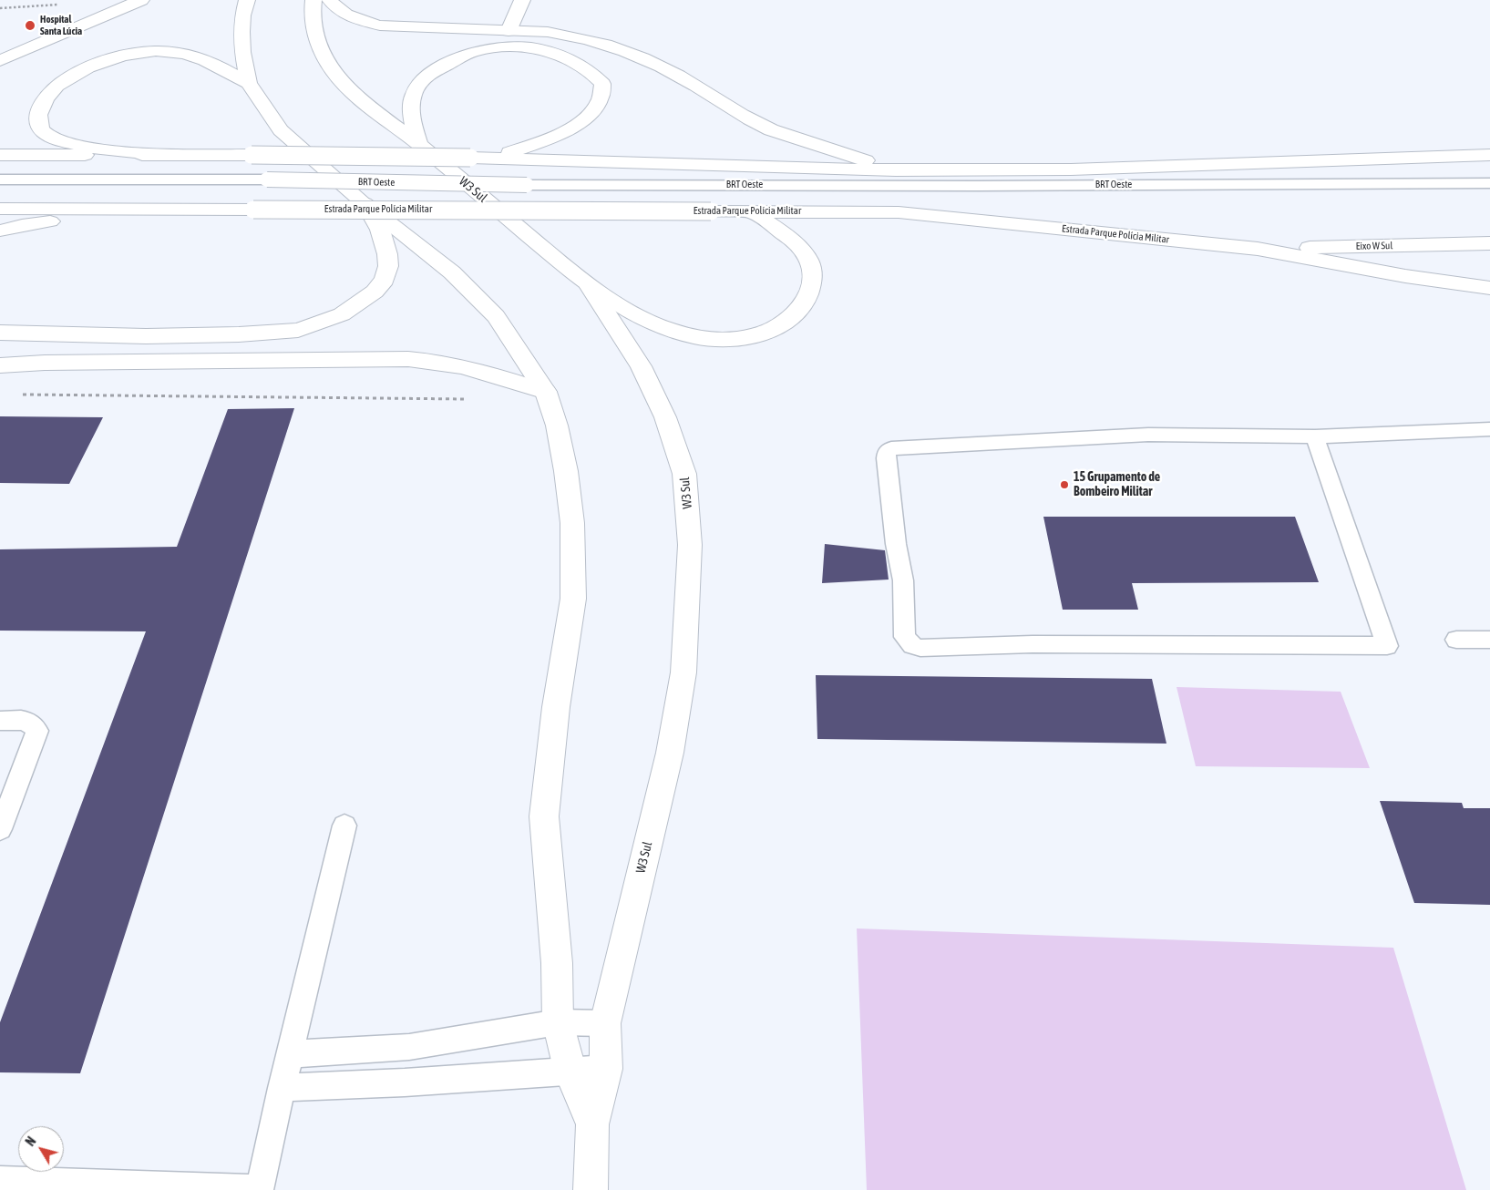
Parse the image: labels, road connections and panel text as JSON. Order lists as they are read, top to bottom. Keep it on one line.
{"streets":{"main road":["W3 Sul","Estrada Parque Polícia Militar","Eixo W Sul"],"lane":["BRT Oeste"]},"crossings":[["Estrada Parque Polícia Militar","Eixo W Sul"]],"places":["Hospital Santa Lúcia","15 Grupamento de Bombeiro Militar"],"north":"top left"}
